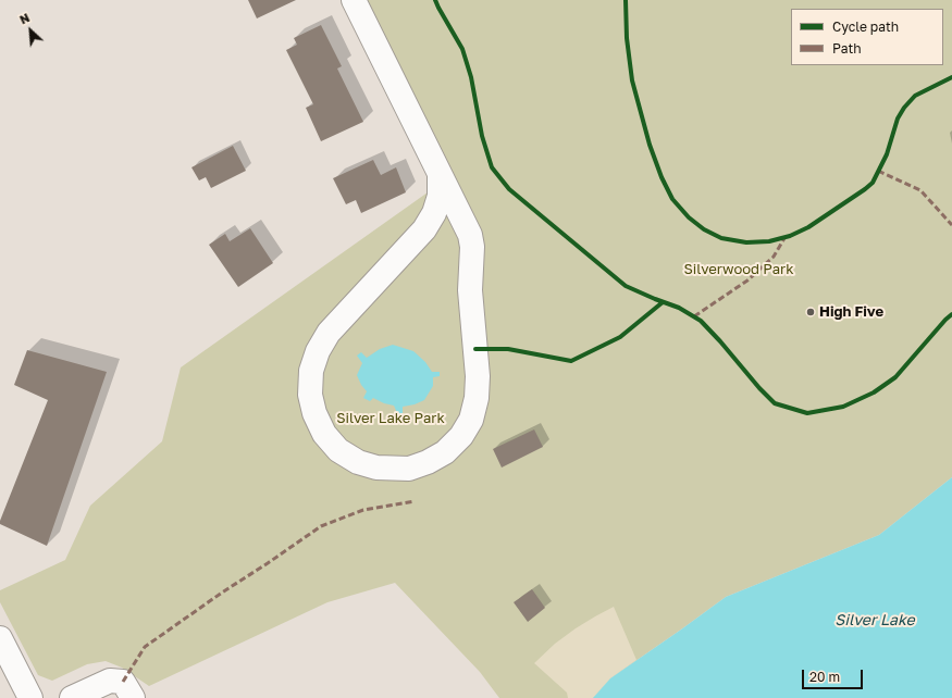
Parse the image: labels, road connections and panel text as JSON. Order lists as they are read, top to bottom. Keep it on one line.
{"water":["Silver Lake"],"parks":["Silverwood Park","Silver Lake Park"],"places":["High Five"],"legend":["Cycle path","Path"],"scale_bar":"20 m","north":"top left"}
